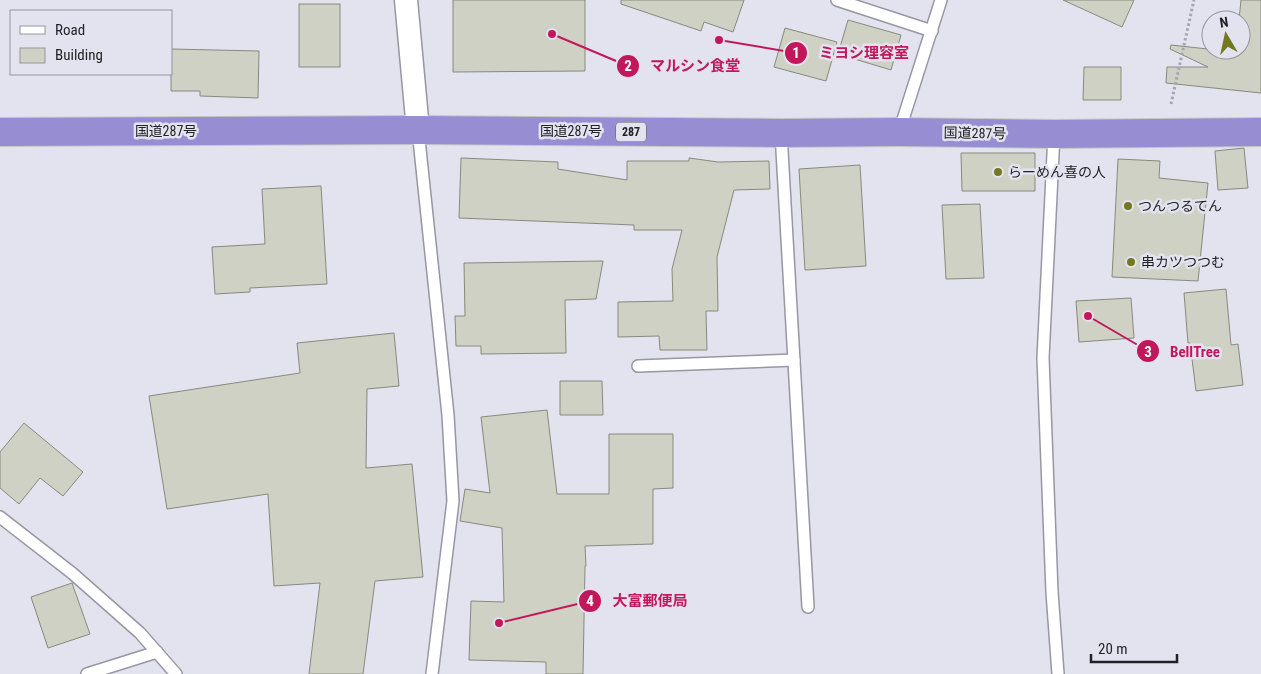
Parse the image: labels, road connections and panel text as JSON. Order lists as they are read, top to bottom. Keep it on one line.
{"streets":{"highway":["国道287号","287"]},"places":["マルシン食堂","ミヨシ理容室","らーめん喜の人","つんつるてん","串カツつつむ","BellTree","大富郵便局"],"legend":["Road","Building"],"scale_bar":"20 m","north":"top"}
